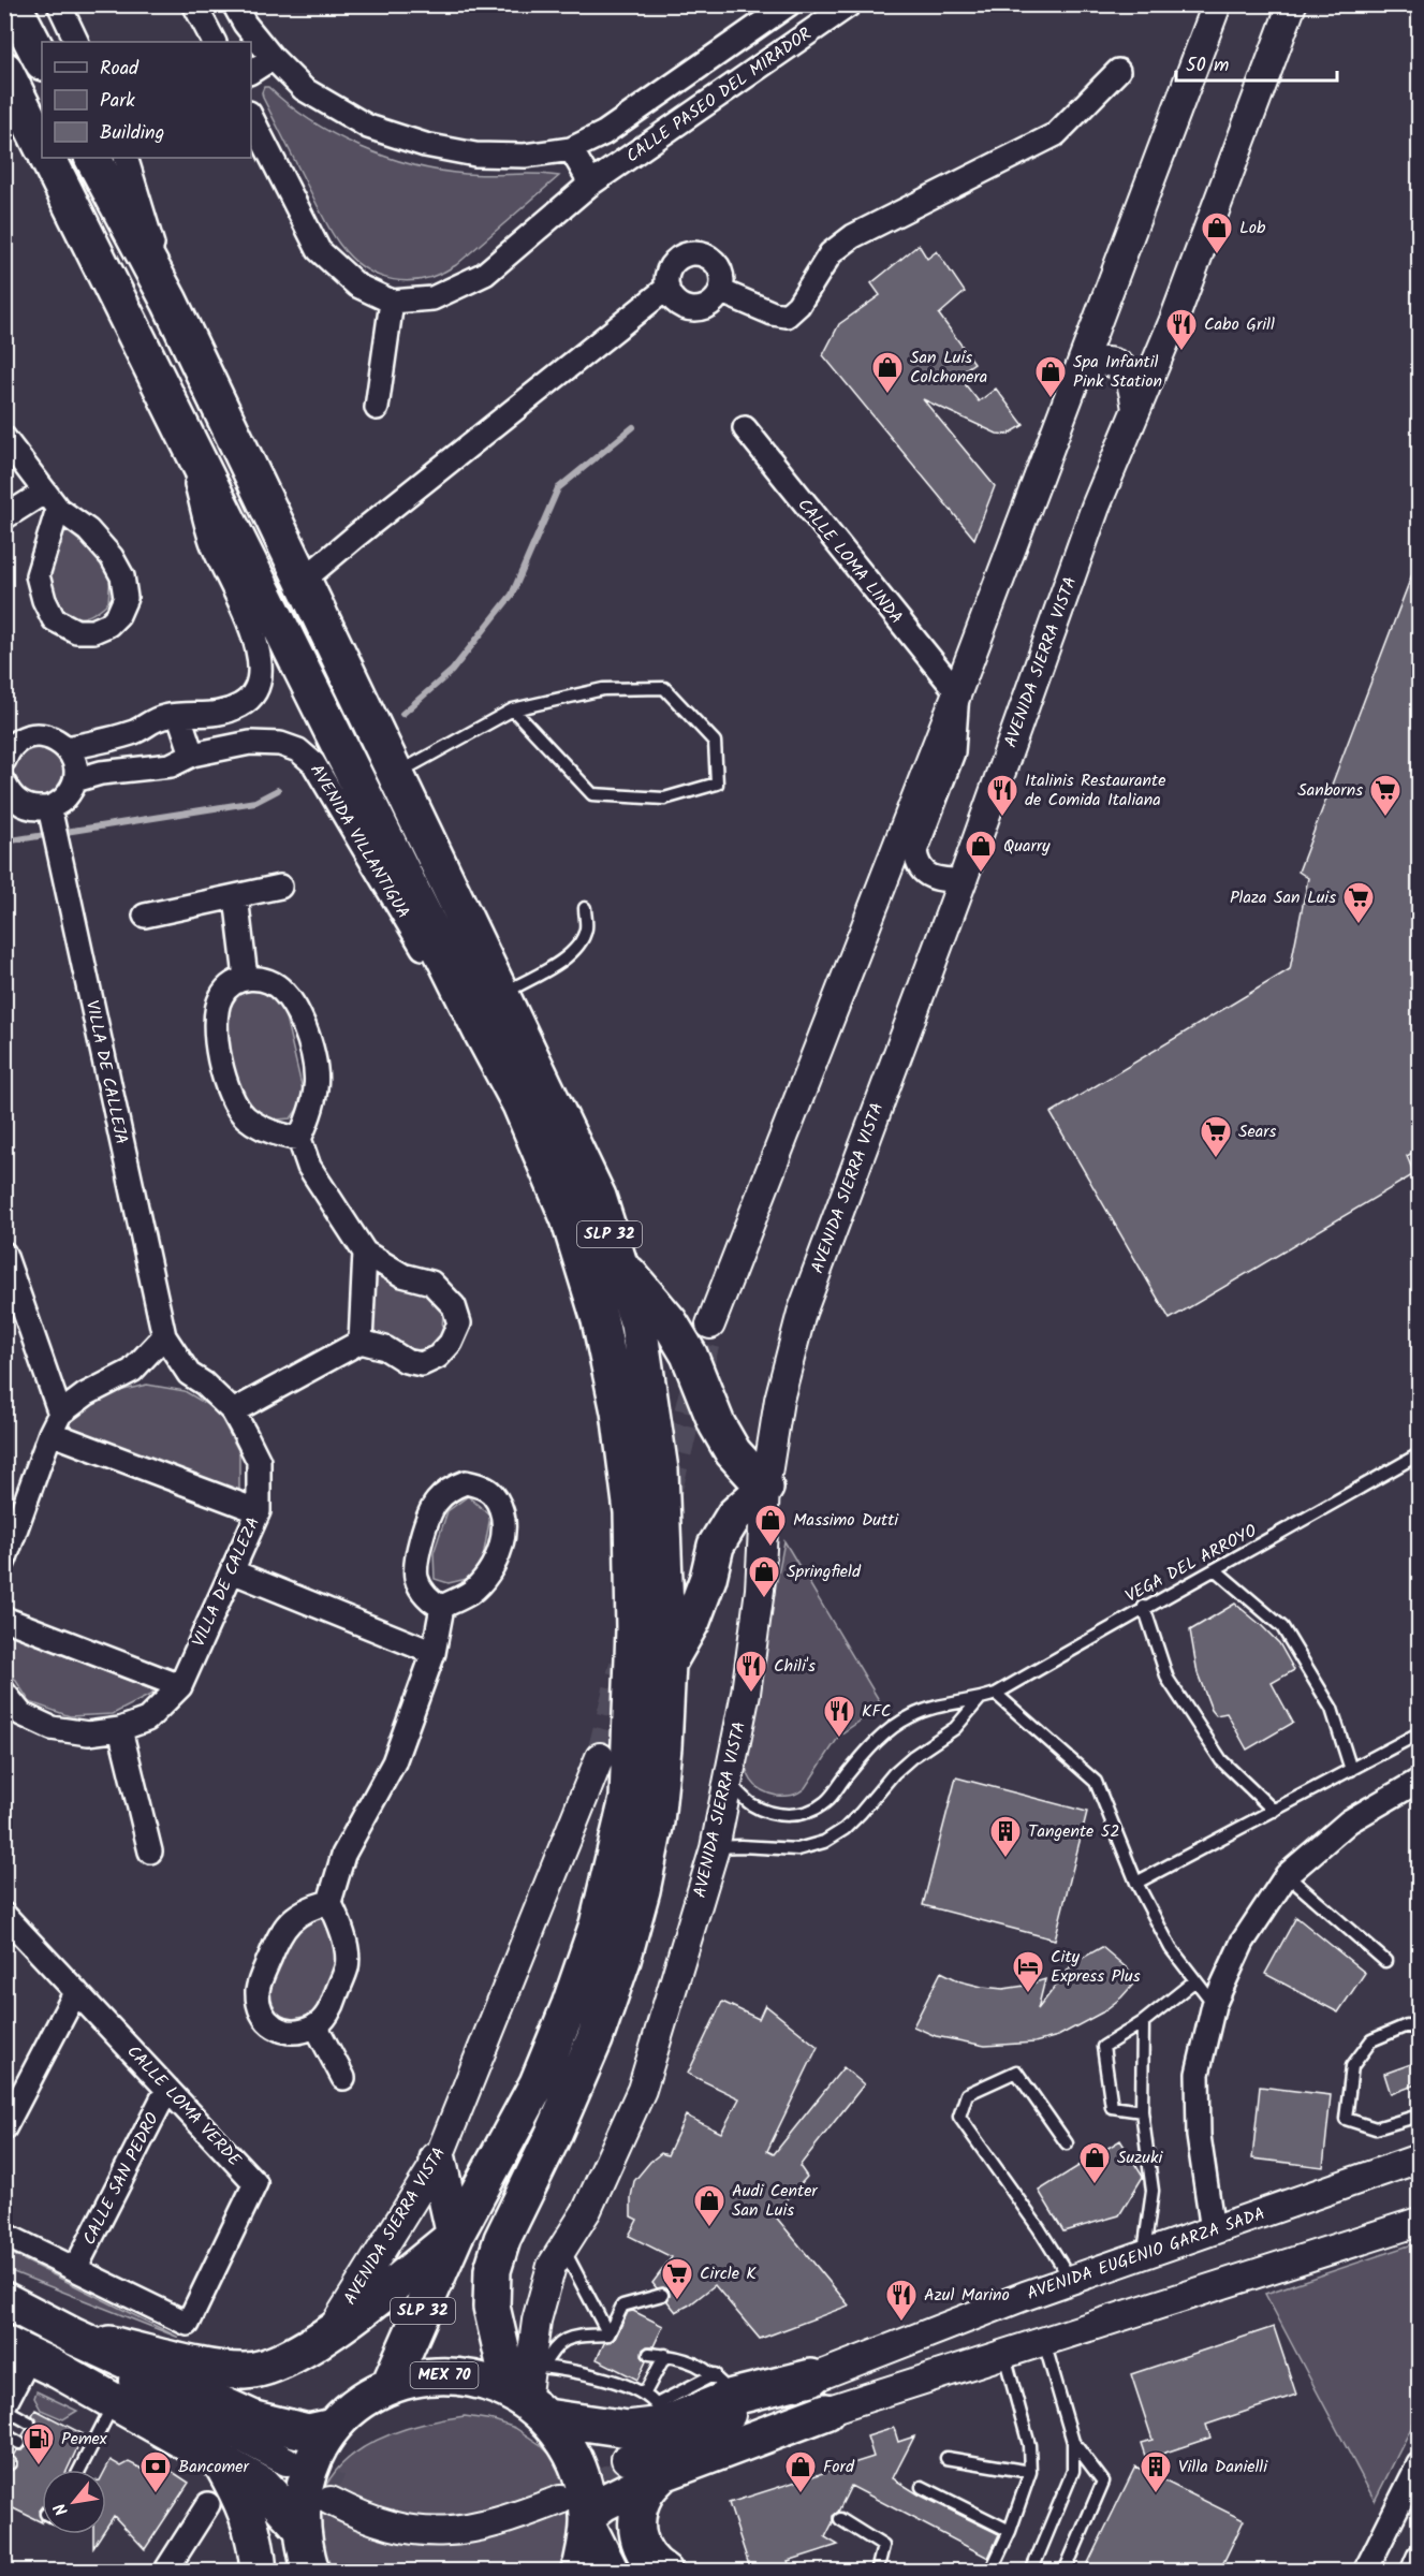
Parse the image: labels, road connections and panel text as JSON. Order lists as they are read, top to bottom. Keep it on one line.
{"streets":{"main road":["SLP 32","MEX 70"],"street":["CALLE PASEO DEL MIRADOR","CALLE LOMA LINDA","AVENIDA SIERRA VISTA","AVENIDA VILLANTIGUA","VILLA DE CALLEJA","VILLA DE CALEZA","CALLE LOMA VERDE","CALLE SAN PEDRO","AVENIDA EUGENIO GARZA SADA"],"lane":["VEGA DEL ARROYO"]},"crossings":[["AVENIDA SIERRA VISTA","SLP 32"],["AVENIDA SIERRA VISTA","VEGA DEL ARROYO"],["AVENIDA SIERRA VISTA","MEX 70"],["AVENIDA VILLANTIGUA","SLP 32"],["VILLA DE CALLEJA","VILLA DE CALEZA"],["SLP 32","MEX 70"],["CALLE LOMA VERDE","CALLE SAN PEDRO"]],"places":{"shop":["Lob","San Luis Colchonera","Spa Infantil Pink Station","Quarry","Massimo Dutti","Springfield","Suzuki","Audi Center San Luis","Ford"],"restaurant":["Cabo Grill","Italinis Restaurante de Comida Italiana","Chili's","KFC","Azul Marino"],"supermarket":["Sanborns","Plaza San Luis","Sears","Circle K"],"building":["Tangente 52","Villa Danielli"],"hotel":["City Express Plus"],"fuel station":["Pemex"],"bank":["Bancomer"]},"legend":["Road","Park","Building"],"scale_bar":"50 m","north":"bottom left"}
